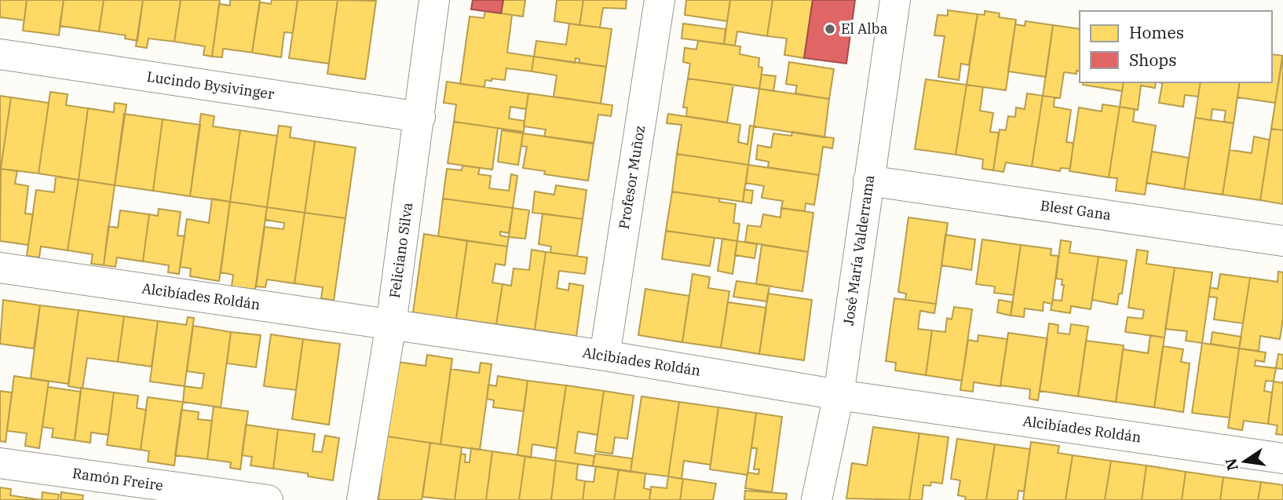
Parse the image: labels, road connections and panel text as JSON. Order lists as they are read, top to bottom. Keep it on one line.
{"streets":{"street":["Lucindo Bysivinger","Profesor Muñoz","Blest Gana","Feliciano Silva","José María Valderrama","Alcibíades Roldán","Ramón Freire"]},"crossings":[["Lucindo Bysivinger","Feliciano Silva"],["Profesor Muñoz","Alcibíades Roldán"],["Blest Gana","José María Valderrama"],["Feliciano Silva","Alcibíades Roldán"],["José María Valderrama","Alcibíades Roldán"]],"places":["El Alba"],"legend":["Homes","Shops"],"north":"left"}
